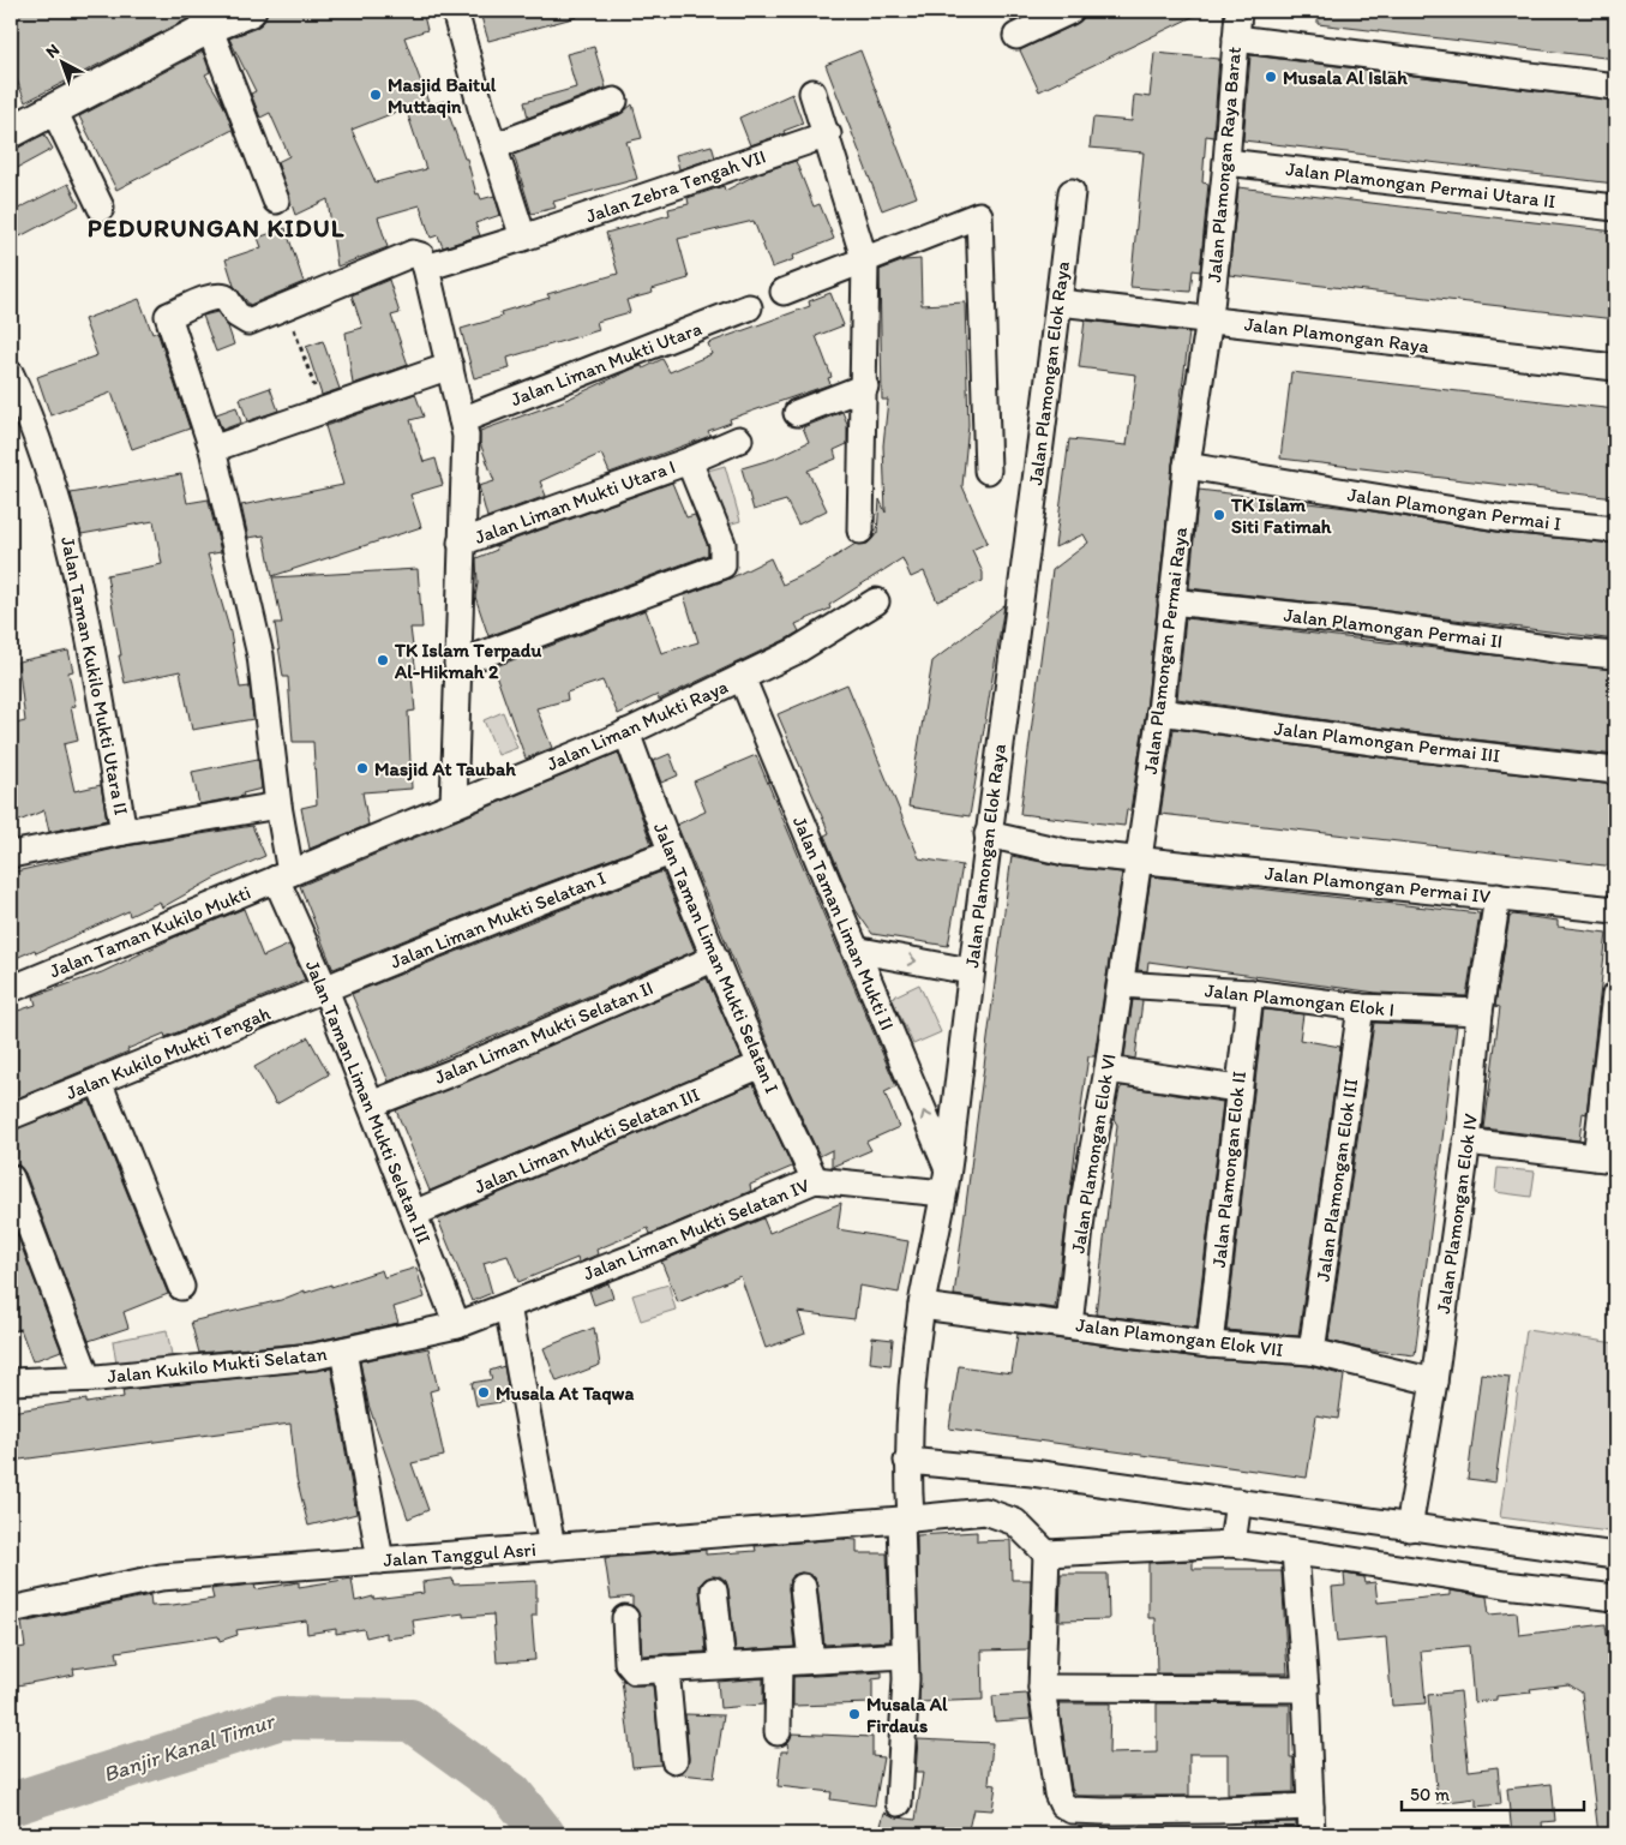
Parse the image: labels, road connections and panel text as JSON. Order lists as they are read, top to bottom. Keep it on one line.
{"streets":{"street":["Jalan Plamongan Raya Barat","Jalan Plamongan Permai Utara II","Jalan Zebra Tengah VII","Jalan Plamongan Raya","Jalan Liman Mukti Utara","Jalan Plamongan Elok Raya","Jalan Liman Mukti Utara I","Jalan Plamongan Permai I","Jalan Plamongan Permai II","Jalan Plamongan Permai Raya","Jalan Taman Kukilo Mukti Utara II","Jalan Liman Mukti Raya","Jalan Plamongan Permai III","Jalan Plamongan Permai IV","Jalan Liman Mukti Selatan I","Jalan Taman Liman Mukti II","Jalan Taman Kukilo Mukti","Jalan Taman Liman Mukti Selatan I","Jalan Plamongan Elok I","Jalan Liman Mukti Selatan II","Jalan Kukilo Mukti Tengah","Jalan Taman Liman Mukti Selatan III","Jalan Liman Mukti Selatan III","Jalan Plamongan Elok VI","Jalan Plamongan Elok II","Jalan Plamongan Elok III","Jalan Plamongan Elok IV","Jalan Liman Mukti Selatan IV","Jalan Plamongan Elok VII","Jalan Kukilo Mukti Selatan","Jalan Tanggul Asri"]},"crossings":[["Jalan Plamongan Raya Barat","Jalan Plamongan Permai Utara II"],["Jalan Plamongan Raya Barat","Jalan Plamongan Raya"],["Jalan Plamongan Raya Barat","Jalan Plamongan Permai Raya"],["Jalan Plamongan Raya","Jalan Plamongan Elok Raya"],["Jalan Plamongan Raya","Jalan Plamongan Permai Raya"],["Jalan Plamongan Elok Raya","Jalan Plamongan Permai IV"],["Jalan Plamongan Elok Raya","Jalan Taman Liman Mukti II"],["Jalan Plamongan Elok Raya","Jalan Liman Mukti Selatan IV"],["Jalan Plamongan Elok Raya","Jalan Plamongan Elok VII"],["Jalan Plamongan Elok Raya","Jalan Tanggul Asri"],["Jalan Plamongan Permai I","Jalan Plamongan Permai Raya"],["Jalan Plamongan Permai II","Jalan Plamongan Permai Raya"],["Jalan Plamongan Permai Raya","Jalan Plamongan Permai III"],["Jalan Plamongan Permai Raya","Jalan Plamongan Permai IV"],["Jalan Plamongan Permai Raya","Jalan Plamongan Elok I"],["Jalan Plamongan Permai Raya","Jalan Plamongan Elok VI"],["Jalan Taman Kukilo Mukti Utara II","Jalan Taman Liman Mukti Selatan III"],["Jalan Liman Mukti Raya","Jalan Taman Liman Mukti II"],["Jalan Liman Mukti Raya","Jalan Taman Kukilo Mukti"],["Jalan Liman Mukti Raya","Jalan Taman Liman Mukti Selatan I"],["Jalan Liman Mukti Raya","Jalan Taman Liman Mukti Selatan III"],["Jalan Plamongan Permai IV","Jalan Plamongan Elok IV"],["Jalan Liman Mukti Selatan I","Jalan Taman Liman Mukti Selatan I"],["Jalan Liman Mukti Selatan I","Jalan Kukilo Mukti Tengah"],["Jalan Liman Mukti Selatan I","Jalan Taman Liman Mukti Selatan III"],["Jalan Taman Liman Mukti II","Jalan Liman Mukti Selatan IV"],["Jalan Taman Kukilo Mukti","Jalan Taman Liman Mukti Selatan III"],["Jalan Taman Liman Mukti Selatan I","Jalan Liman Mukti Selatan II"],["Jalan Taman Liman Mukti Selatan I","Jalan Liman Mukti Selatan III"],["Jalan Taman Liman Mukti Selatan I","Jalan Liman Mukti Selatan IV"],["Jalan Plamongan Elok I","Jalan Plamongan Elok VI"],["Jalan Plamongan Elok I","Jalan Plamongan Elok II"],["Jalan Plamongan Elok I","Jalan Plamongan Elok III"],["Jalan Plamongan Elok I","Jalan Plamongan Elok IV"],["Jalan Liman Mukti Selatan II","Jalan Taman Liman Mukti Selatan III"],["Jalan Kukilo Mukti Tengah","Jalan Taman Liman Mukti Selatan III"],["Jalan Taman Liman Mukti Selatan III","Jalan Liman Mukti Selatan III"],["Jalan Taman Liman Mukti Selatan III","Jalan Liman Mukti Selatan IV"],["Jalan Taman Liman Mukti Selatan III","Jalan Kukilo Mukti Selatan"],["Jalan Plamongan Elok VI","Jalan Plamongan Elok VII"],["Jalan Plamongan Elok II","Jalan Plamongan Elok VII"],["Jalan Plamongan Elok III","Jalan Plamongan Elok VII"],["Jalan Plamongan Elok IV","Jalan Plamongan Elok VII"],["Jalan Liman Mukti Selatan IV","Jalan Kukilo Mukti Selatan"]],"one_way":["Jalan Taman Liman Mukti II"],"districts":["PEDURUNGAN KIDUL"],"water":["Banjir Kanal Timur"],"places":["Musala Al Islah","Masjid Baitul Muttaqin","TK Islam Siti Fatimah","TK Islam Terpadu Al-Hikmah 2","Masjid At Taubah","Musala At Taqwa","Musala Al Firdaus"],"scale_bar":"50 m","north":"top left"}
